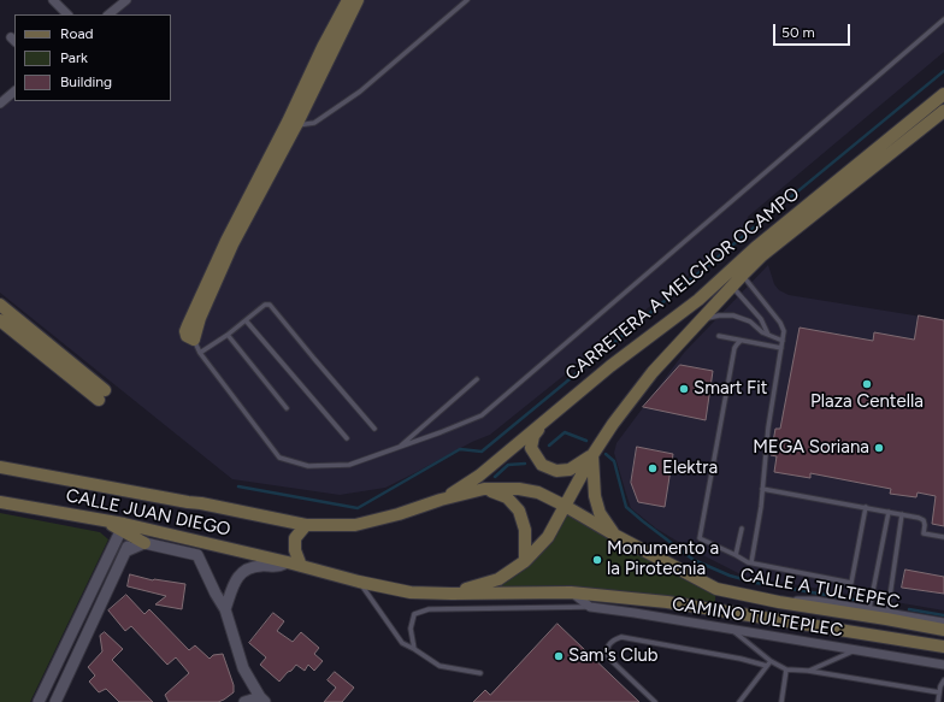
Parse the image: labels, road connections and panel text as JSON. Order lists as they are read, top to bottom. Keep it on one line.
{"streets":{"main road":["CARRETERA A MELCHOR OCAMPO","CALLE JUAN DIEGO","CALLE A TULTEPEC"],"street":["CAMINO TULTEPLEC"]},"crossings":[["CARRETERA A MELCHOR OCAMPO","CALLE A TULTEPEC"],["CALLE JUAN DIEGO","CALLE A TULTEPEC"],["CALLE A TULTEPEC","CAMINO TULTEPLEC"]],"places":["Plaza Centella","Smart Fit","MEGA Soriana","Elektra","Monumento a la Pirotecnia","Sam's Club"],"legend":["Road","Park","Building"],"scale_bar":"50 m"}
